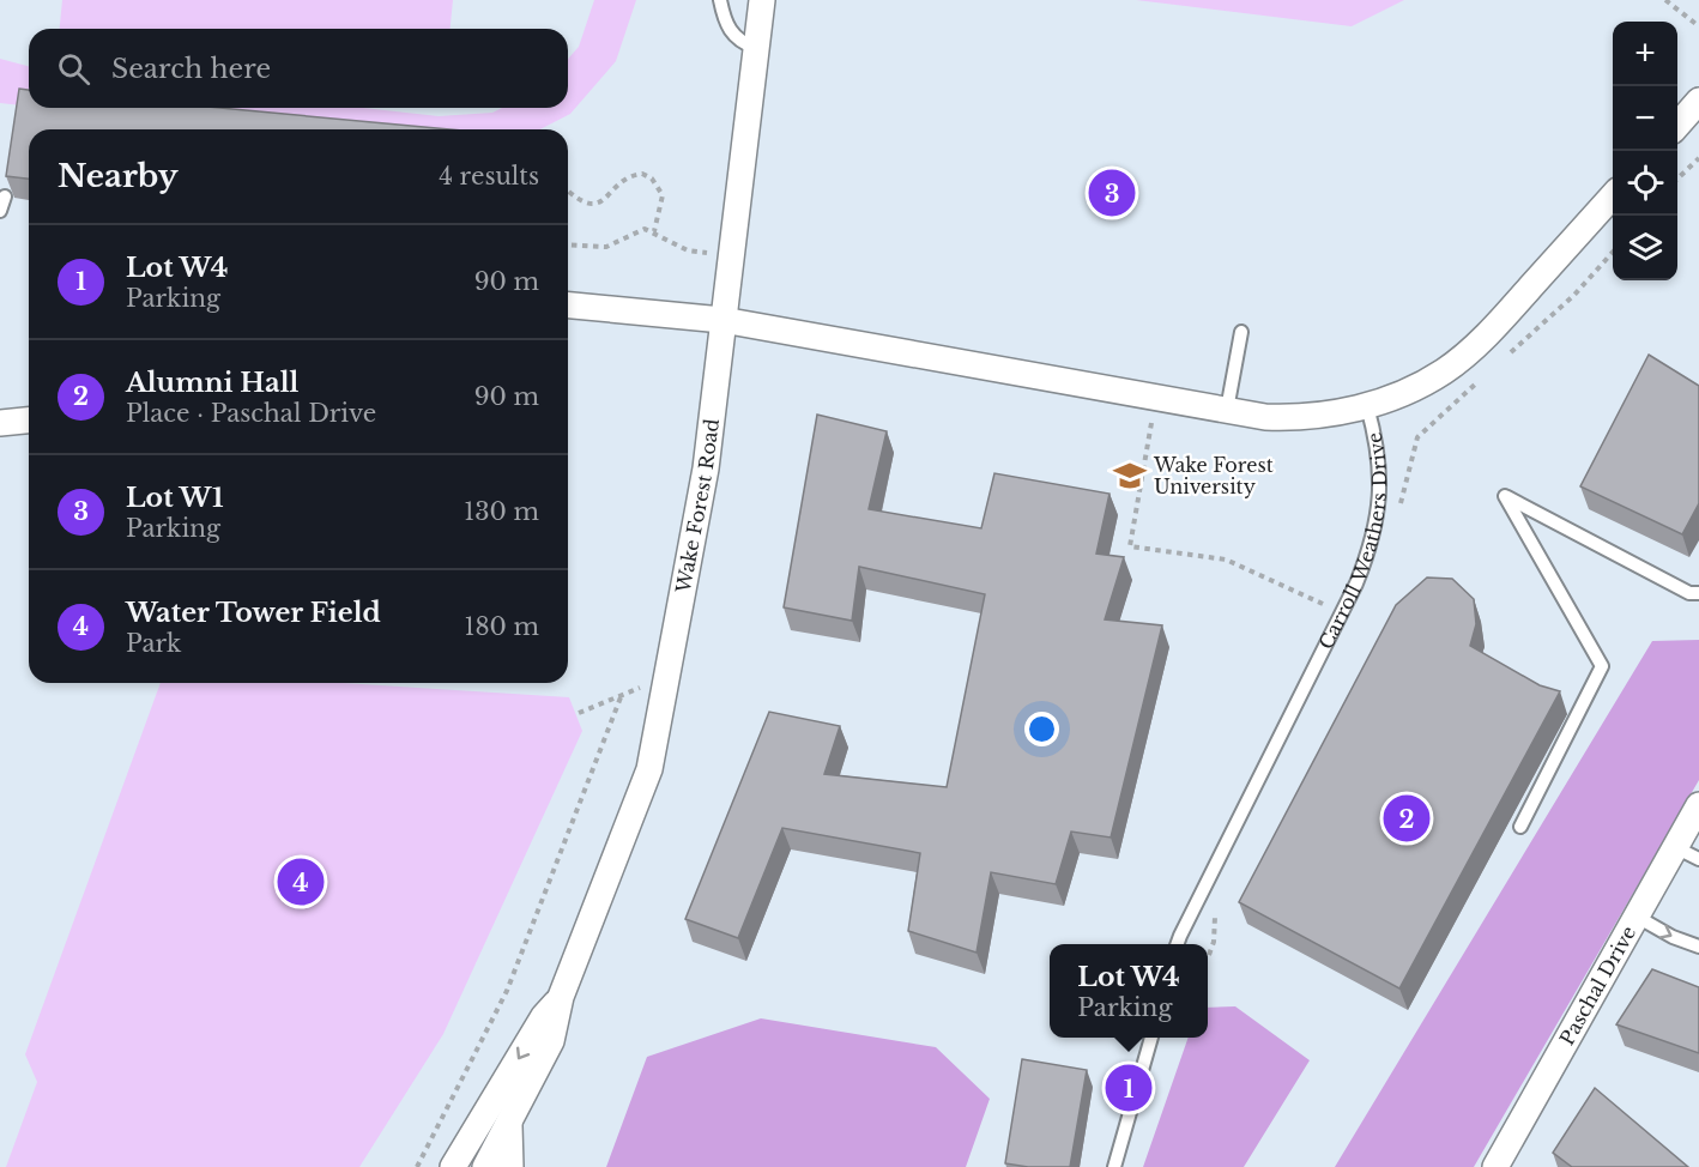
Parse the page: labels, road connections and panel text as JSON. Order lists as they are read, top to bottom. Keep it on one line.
{"streets":{"street":["Wake Forest Road","Carroll Weathers Drive","Paschal Drive"]},"places":{"school or university":["Wake Forest University"]},"page":{"map_buttons":["+","−"],"search":"Search here","heading":["Nearby","4 results"],"pins":["3","2","4","1"],"list":[{"mark":"1","name":"Lot W4","note":"Parking","value":"90 m"},{"mark":"2","name":"Alumni Hall","note":"Place · Paschal Drive","value":"90 m"},{"mark":"3","name":"Lot W1","note":"Parking","value":"130 m"},{"mark":"4","name":"Water Tower Field","note":"Park","value":"180 m"}],"popup":["Lot W4","Parking"]}}
